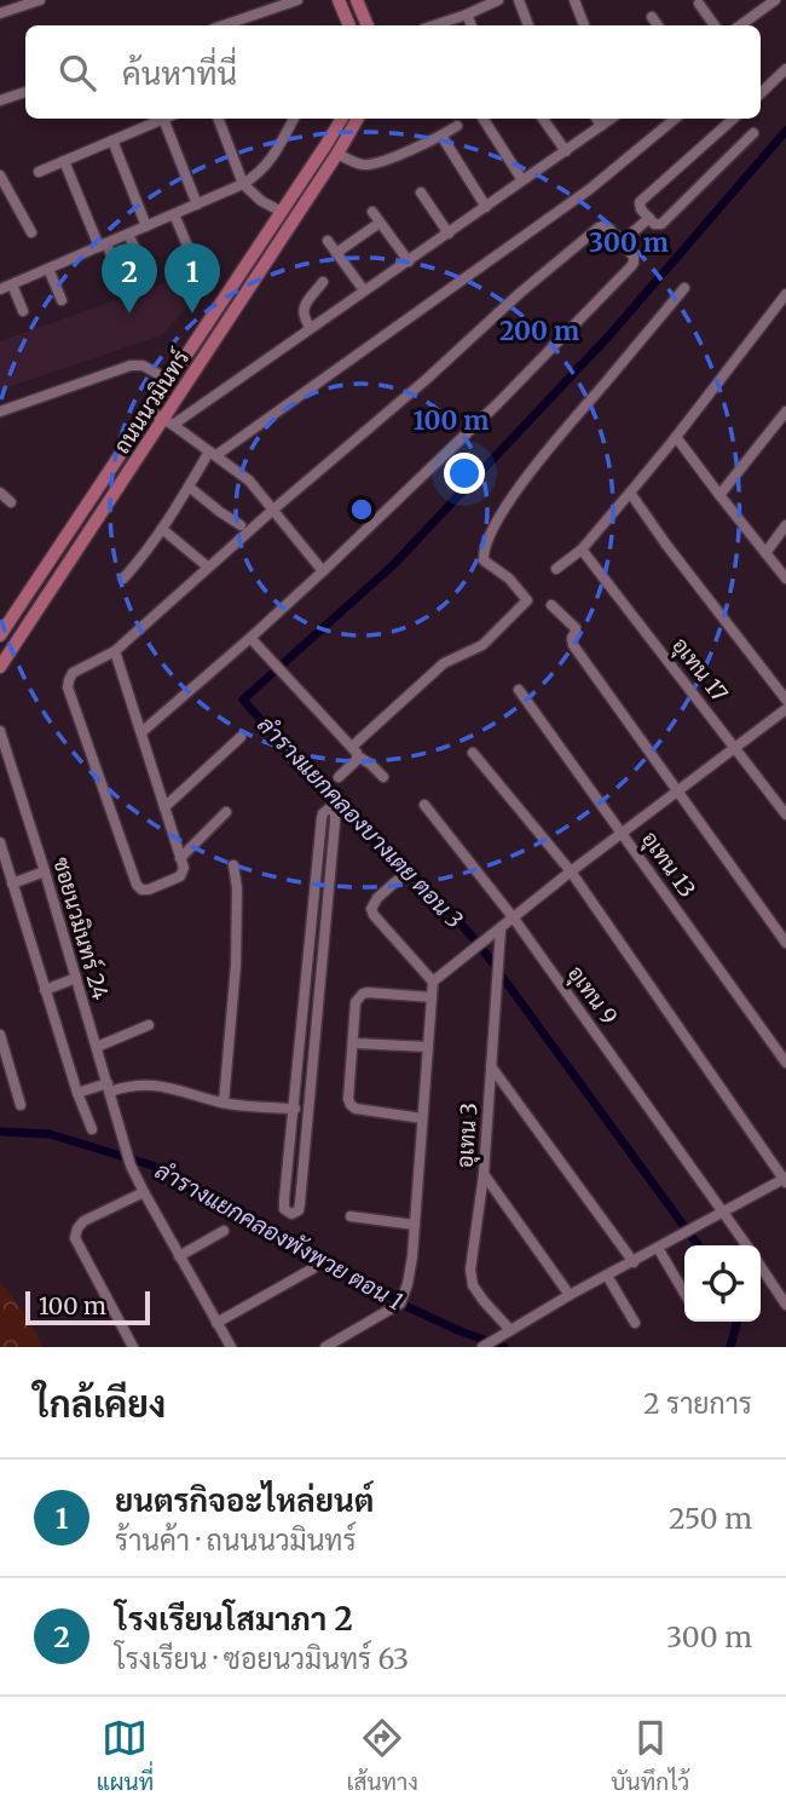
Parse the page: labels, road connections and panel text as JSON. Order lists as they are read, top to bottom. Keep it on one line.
{"streets":{"main road":["ถนนนวมินทร์"],"street":["อุเทน 17","อุเทน 13","ซอยนวมินทร์ 24","อุเทน 9","อุเทน 3"]},"water":["ลำรางแยกคลองบางเตย ตอน 3","ลำรางแยกคลองพังพวย ตอน 1"],"scale_bar":"100 m","page":{"search":"ค้นหาที่นี่","pins":["1","2"],"scale":"100 m","heading":["ใกล้เคียง","2 รายการ"],"list":[{"mark":"1","name":"ยนตรกิจอะไหล่ยนต์","note":"ร้านค้า · ถนนนวมินทร์","value":"250 m"},{"mark":"2","name":"โรงเรียนโสมาภา 2","note":"โรงเรียน · ซอยนวมินทร์ 63","value":"300 m"}],"nav":["แผนที่","เส้นทาง","บันทึกไว้"]},"rings":["300 m","200 m","100 m"]}
